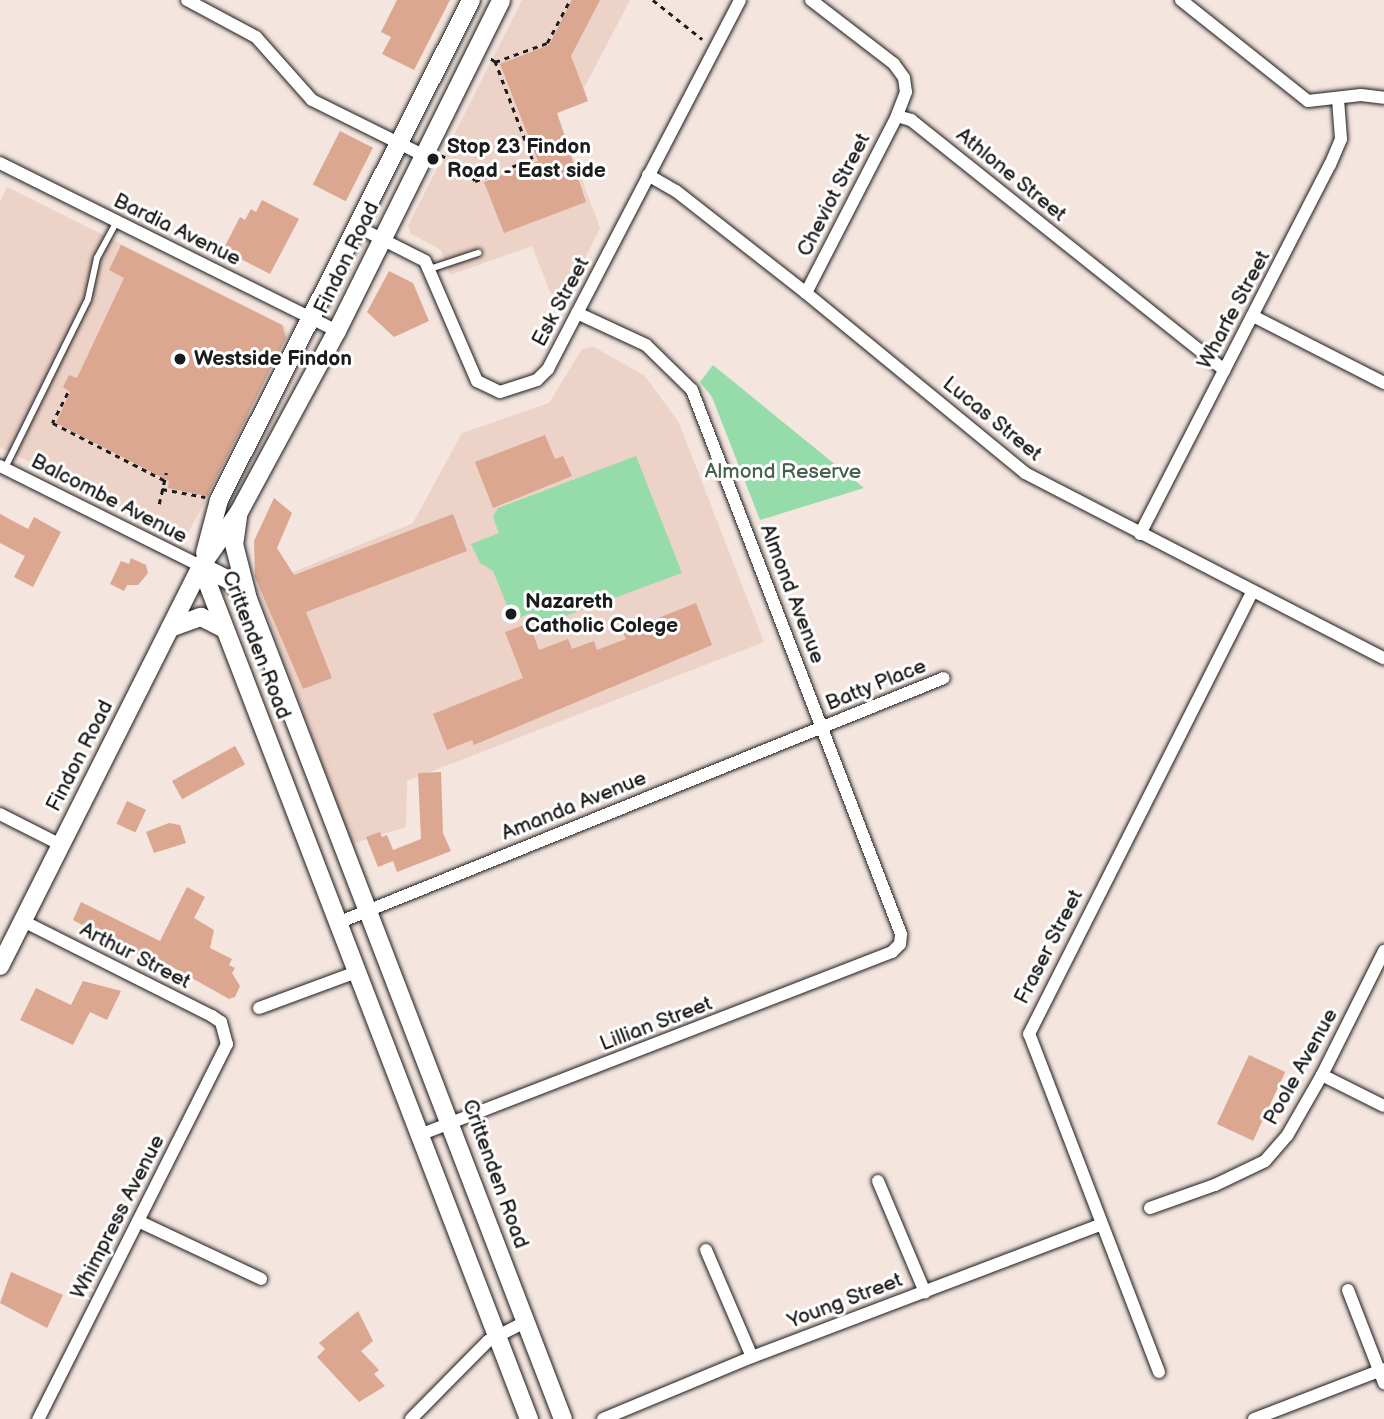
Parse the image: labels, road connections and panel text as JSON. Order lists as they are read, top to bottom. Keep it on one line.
{"streets":{"main road":["Findon Road","Crittenden Road"],"street":["Athlone Street","Cheviot Street","Bardia Avenue","Esk Street","Wharfe Street","Lucas Street","Balcombe Avenue","Almond Avenue","Batty Place","Amanda Avenue","Fraser Street","Arthur Street","Lillian Street","Poole Avenue","Whimpress Avenue","Young Street"]},"crossings":[["Athlone Street","Cheviot Street"],["Athlone Street","Wharfe Street"],["Cheviot Street","Lucas Street"],["Bardia Avenue","Findon Road"],["Findon Road","Balcombe Avenue"],["Findon Road","Crittenden Road"],["Findon Road","Arthur Street"],["Esk Street","Lucas Street"],["Esk Street","Almond Avenue"],["Wharfe Street","Lucas Street"],["Lucas Street","Fraser Street"],["Balcombe Avenue","Crittenden Road"],["Almond Avenue","Batty Place"],["Almond Avenue","Amanda Avenue"],["Almond Avenue","Lillian Street"],["Crittenden Road","Amanda Avenue"],["Crittenden Road","Lillian Street"],["Batty Place","Amanda Avenue"],["Fraser Street","Young Street"],["Arthur Street","Whimpress Avenue"]],"parks":["Almond Reserve"],"places":["Stop 23 Findon Road - East side","Westside Findon","Nazareth Catholic Colege"]}
